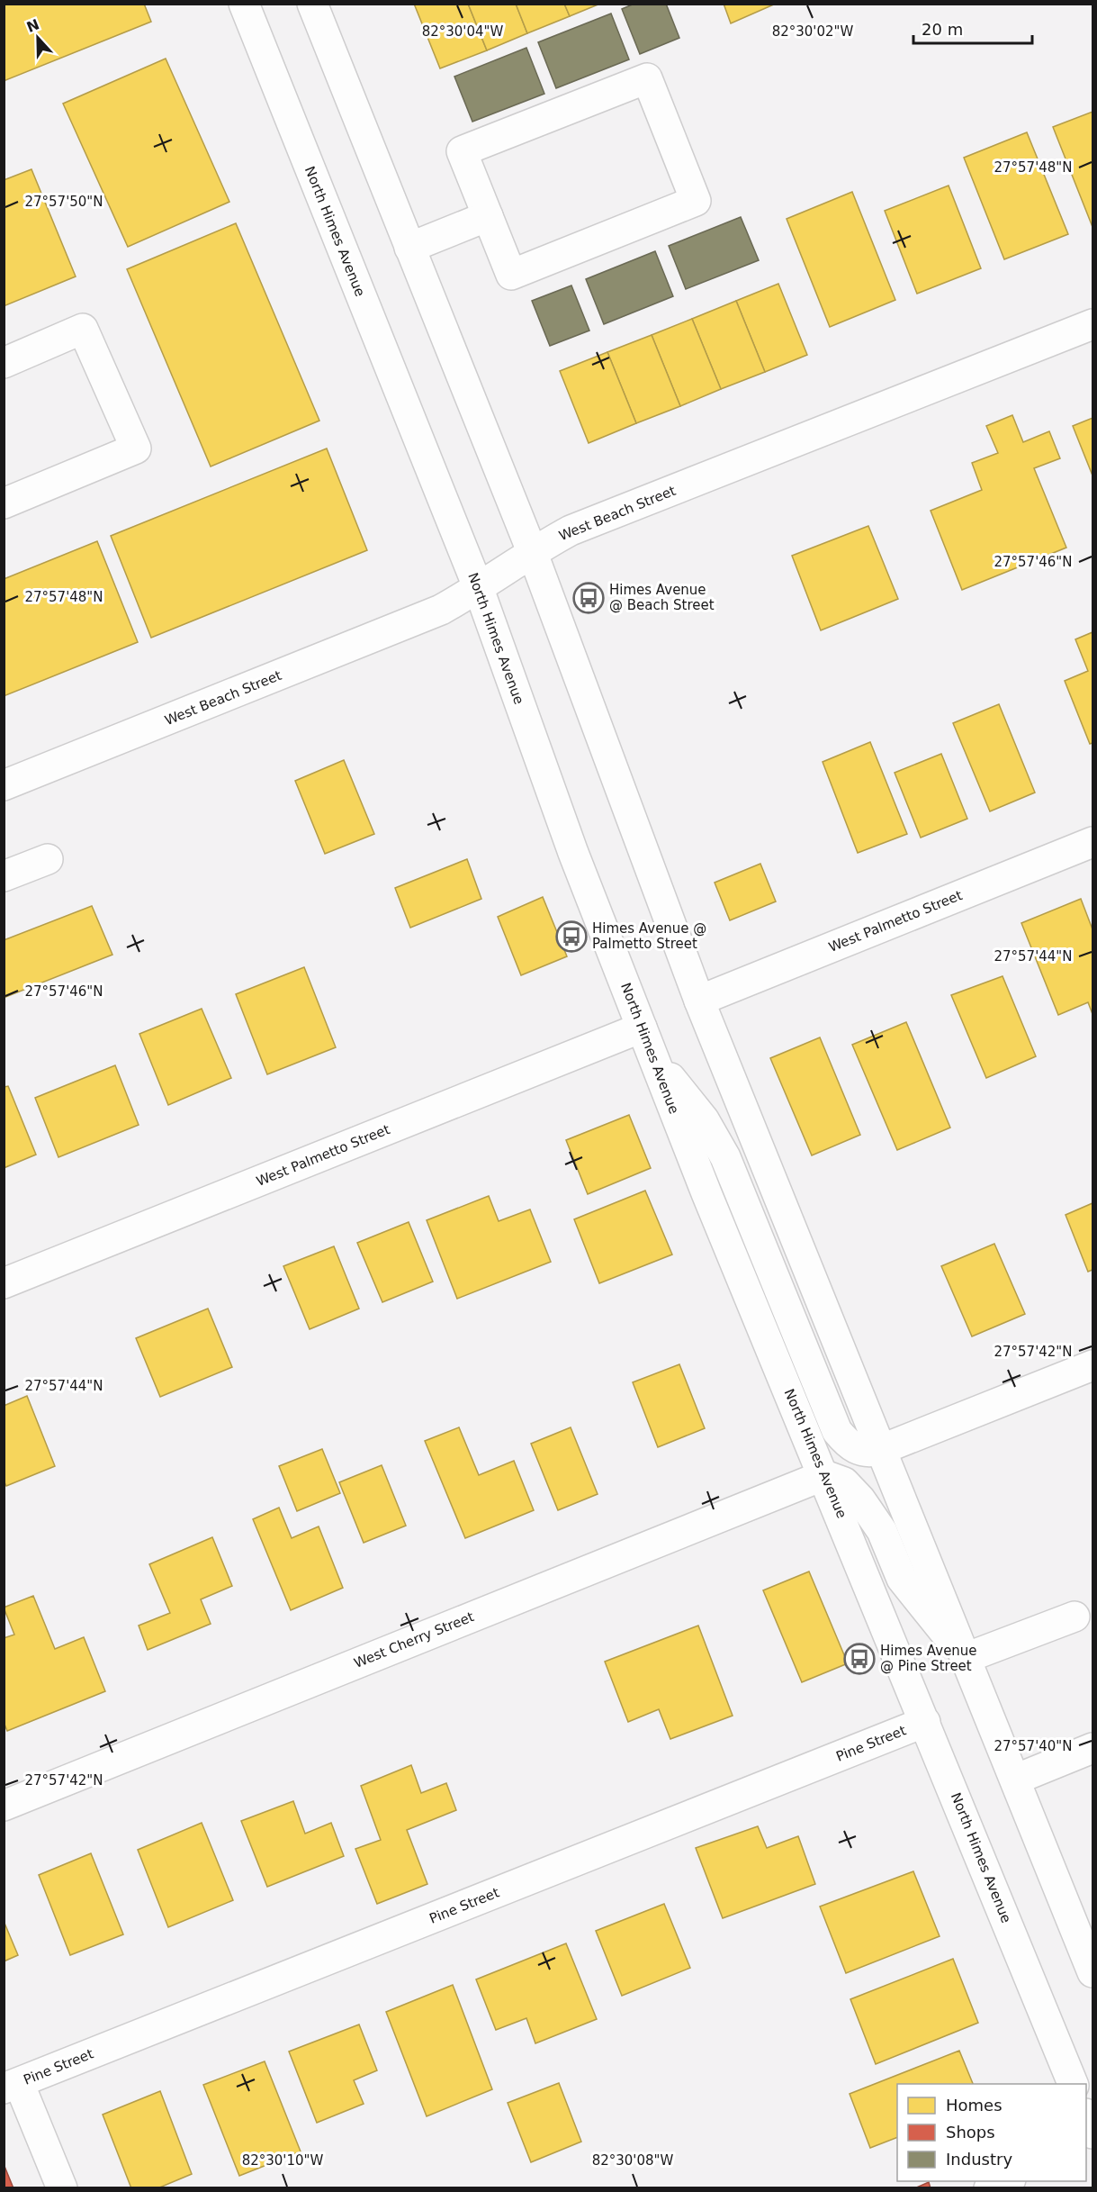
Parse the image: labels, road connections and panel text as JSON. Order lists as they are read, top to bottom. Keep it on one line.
{"streets":{"street":["North Himes Avenue","West Beach Street","West Palmetto Street","West Cherry Street","Pine Street"]},"crossings":[["North Himes Avenue","West Beach Street"],["North Himes Avenue","West Palmetto Street"],["North Himes Avenue","West Cherry Street"],["North Himes Avenue","Pine Street"]],"places":{"bus stop":["Himes Avenue @ Beach Street","Himes Avenue @ Palmetto Street","Himes Avenue @ Pine Street"]},"legend":["Homes","Shops","Industry"],"scale_bar":"20 m","north":"top","coordinates":["82°30'04\"W","82°30'02\"W","27°57'48\"N","27°57'50\"N","27°57'46\"N","27°57'44\"N","27°57'42\"N","27°57'40\"N","82°30'10\"W","82°30'08\"W"]}
